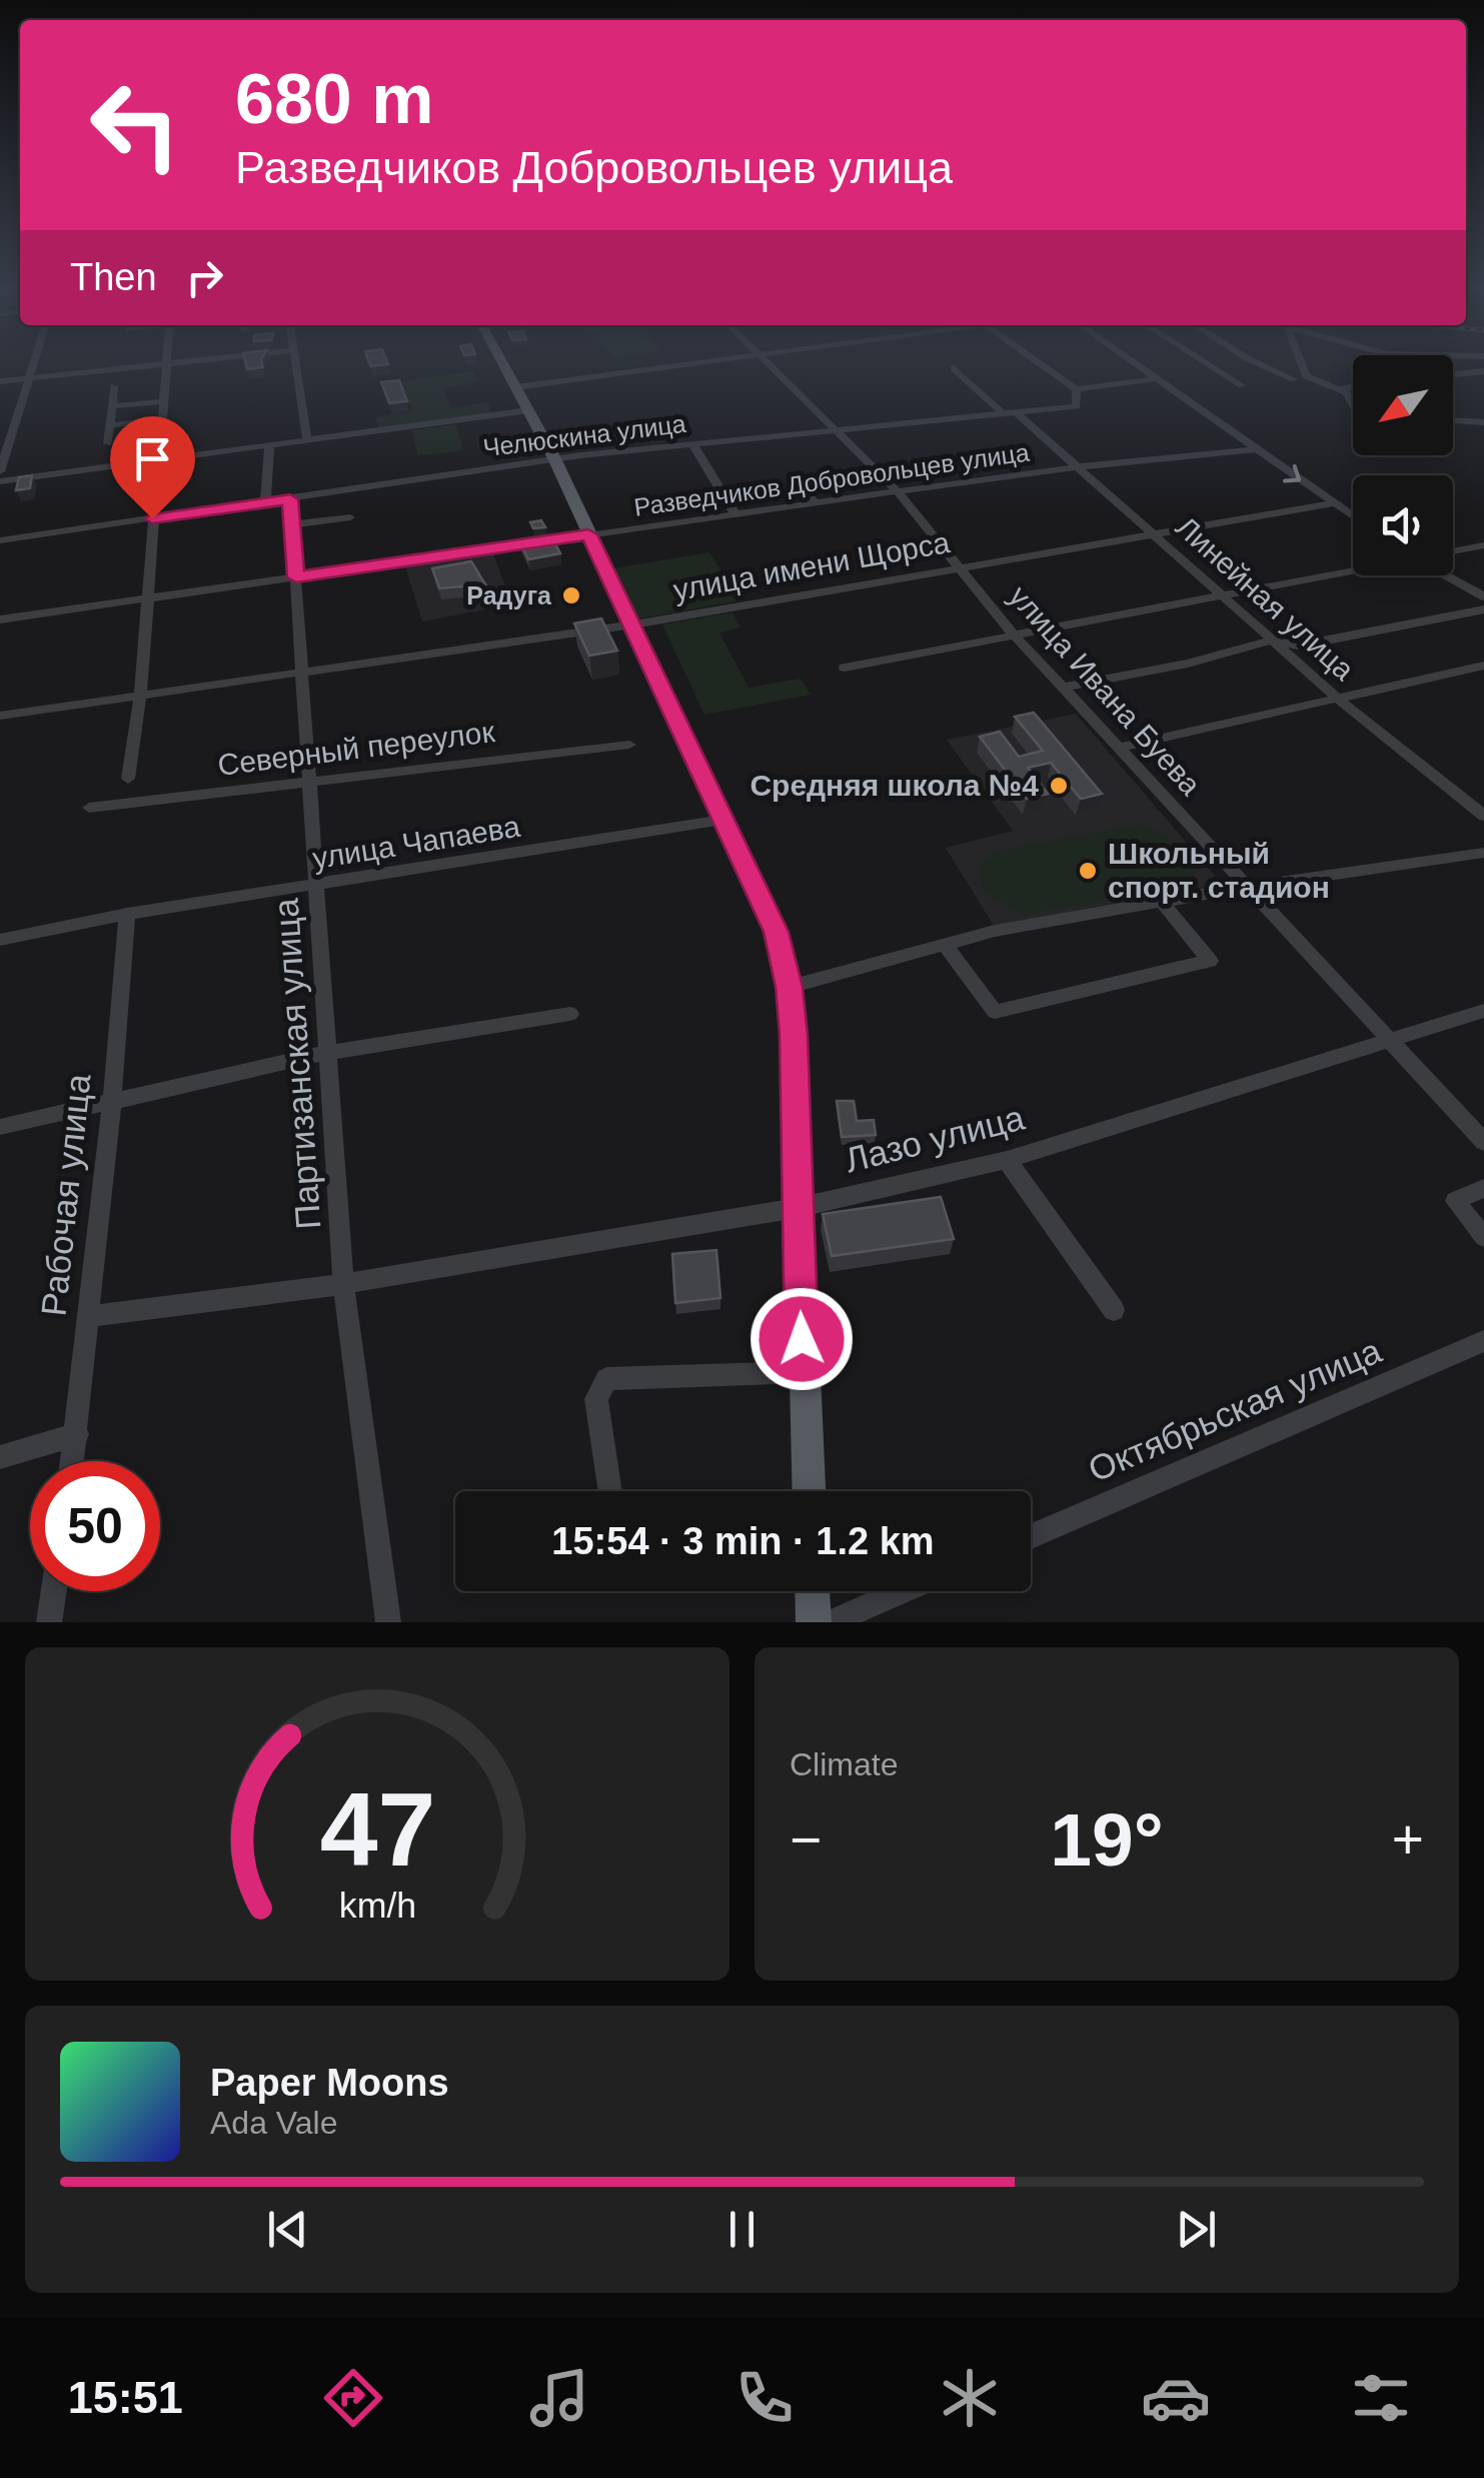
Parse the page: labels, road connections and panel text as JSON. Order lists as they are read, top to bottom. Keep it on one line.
{"streets":{"street":["Челюскина улица","Разведчиков Добровольцев улица","улица имени Щорса","Линейная улица","улица Ивана Буева","Северный переулок","улица Чапаева","Партизанская улица","Лазо улица","Рабочая улица","Октябрьская улица"]},"crossings":[["Челюскина улица","Линейная улица"],["Челюскина улица","улица Ивана Буева"],["Челюскина улица","Партизанская улица"],["Разведчиков Добровольцев улица","Линейная улица"],["Разведчиков Добровольцев улица","улица Ивана Буева"],["Разведчиков Добровольцев улица","Партизанская улица"],["улица имени Щорса","Линейная улица"],["улица имени Щорса","улица Ивана Буева"],["улица имени Щорса","Партизанская улица"],["улица Ивана Буева","Лазо улица"],["Северный переулок","Партизанская улица"],["улица Чапаева","Партизанская улица"],["улица Чапаева","Рабочая улица"],["Партизанская улица","Лазо улица"],["Лазо улица","Рабочая улица"]],"places":["Радуга","Средняя школа №4","Школьный спорт. стадион"],"north":"bottom left","page":{"turn":["680 m","Разведчиков Добровольцев улица"],"then":"Then","limit":"50","trip":"15:54 · 3 min · 1.2 km","tile":"Climate","heat":["−","19°","+"],"song":["Paper Moons","Ada Vale"],"tabs":"15:51","gauge":["47","km/h"]}}
